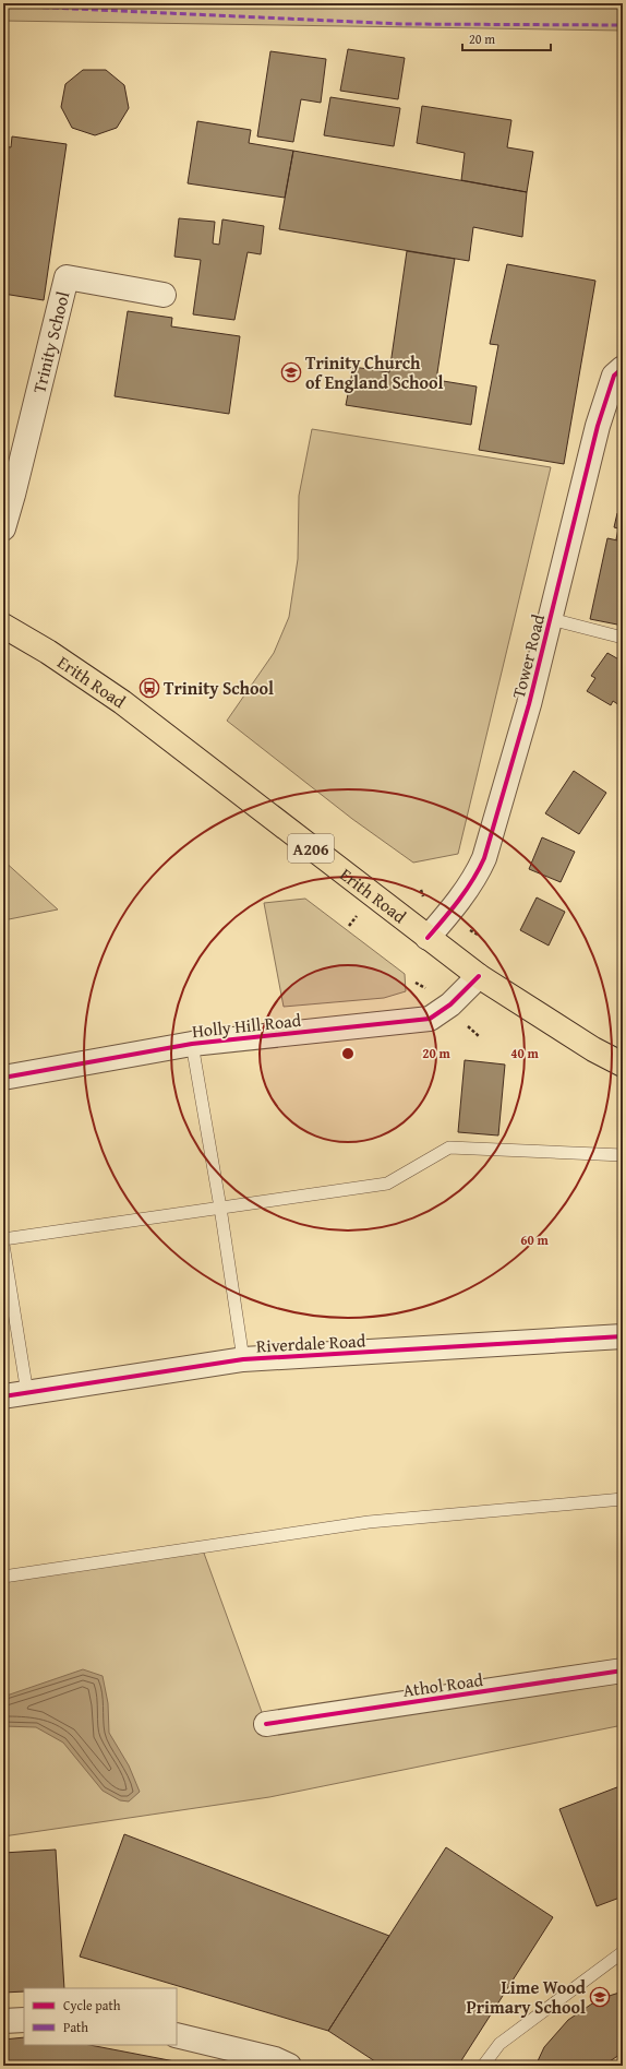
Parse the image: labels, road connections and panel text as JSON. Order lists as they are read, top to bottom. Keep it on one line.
{"streets":{"main road":["Erith Road","A206"],"street":["Trinity School","Tower Road","Holly Hill Road","Riverdale Road","Athol Road"]},"crossings":[["Tower Road","Erith Road"],["Erith Road","Holly Hill Road"]],"places":{"school or university":["Trinity Church of England School","Lime Wood Primary School"],"bus stop":["Trinity School"]},"legend":["Cycle path","Path"],"scale_bar":"20 m","rings":["20 m","40 m","60 m"]}
